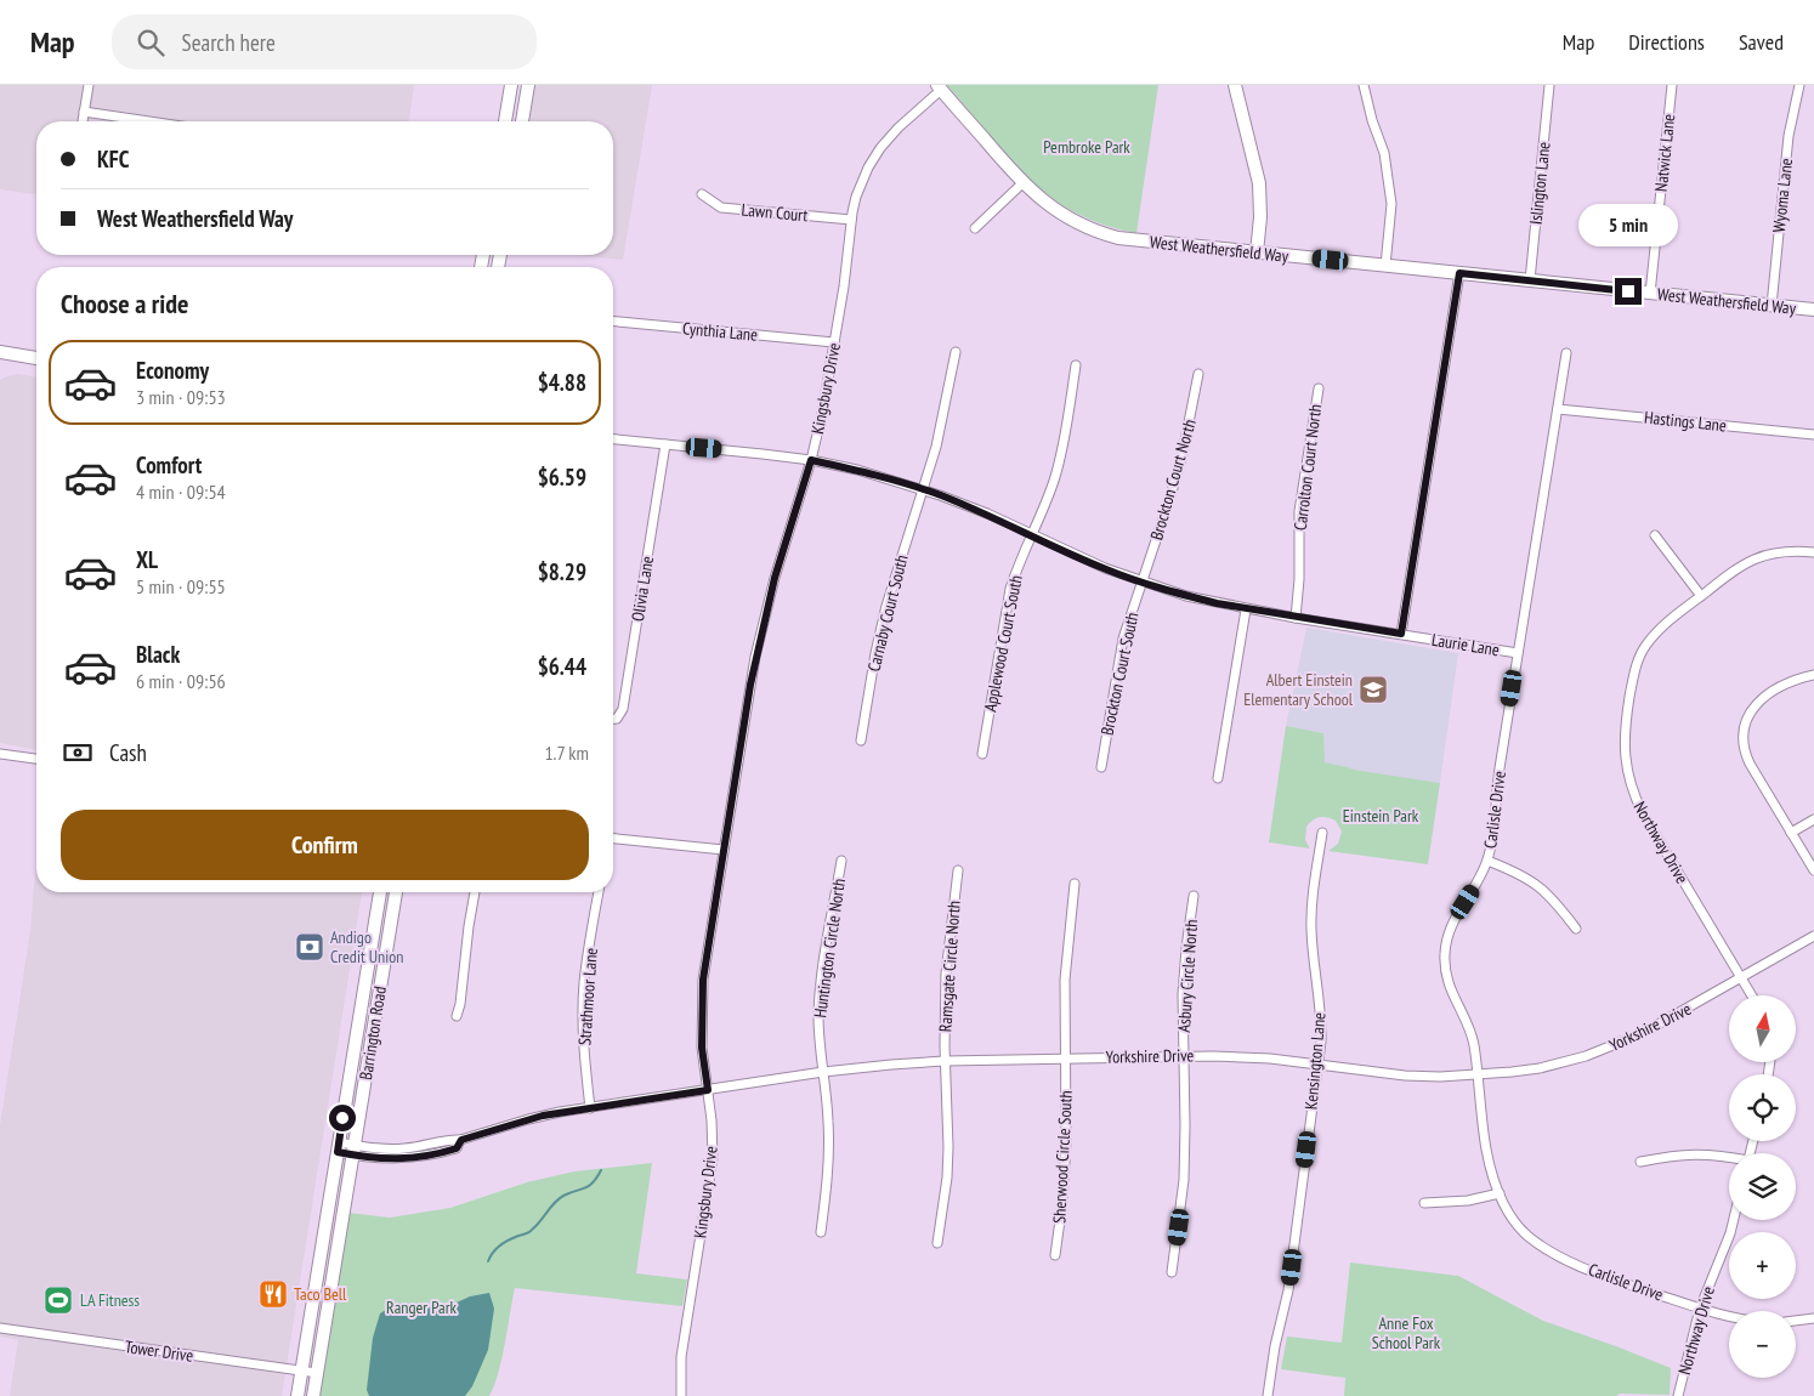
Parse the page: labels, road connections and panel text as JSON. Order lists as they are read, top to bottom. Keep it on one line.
{"streets":{"main road":["West Weathersfield Way","Barrington Road"],"street":["Natwick Lane","Islington Lane","Wyoma Lane","Lawn Court","Cynthia Lane","Kingsbury Drive","Hastings Lane","Carrolton Court North","Brockton Court North","Olivia Lane","Carnaby Court South","Applewood Court South","Laurie Lane","Brockton Court South","Carlisle Drive","Northway Drive","Huntington Circle North","Ramsgate Circle North","Asbury Circle North","Strathmoor Lane","Yorkshire Drive","Kensington Lane","Sherwood Circle South","Tower Drive"]},"crossings":[["Natwick Lane","West Weathersfield Way"],["Islington Lane","West Weathersfield Way"],["Wyoma Lane","West Weathersfield Way"],["Lawn Court","Kingsbury Drive"],["West Weathersfield Way","Kingsbury Drive"],["Cynthia Lane","Kingsbury Drive"],["Kingsbury Drive","Laurie Lane"],["Kingsbury Drive","Yorkshire Drive"],["Hastings Lane","Carlisle Drive"],["Carrolton Court North","Laurie Lane"],["Brockton Court North","Laurie Lane"],["Brockton Court North","Brockton Court South"],["Olivia Lane","Laurie Lane"],["Carnaby Court South","Laurie Lane"],["Applewood Court South","Laurie Lane"],["Laurie Lane","Brockton Court South"],["Laurie Lane","Carlisle Drive"],["Carlisle Drive","Northway Drive"],["Carlisle Drive","Yorkshire Drive"],["Northway Drive","Yorkshire Drive"],["Huntington Circle North","Yorkshire Drive"],["Ramsgate Circle North","Yorkshire Drive"],["Asbury Circle North","Yorkshire Drive"],["Strathmoor Lane","Yorkshire Drive"],["Yorkshire Drive","Barrington Road"],["Yorkshire Drive","Kensington Lane"],["Yorkshire Drive","Sherwood Circle South"],["Barrington Road","Tower Drive"]],"parks":["Pembroke Park","Einstein Park","Ranger Park","Anne Fox School Park"],"places":{"school or university":["Albert Einstein Elementary School"],"bank":["Andigo Credit Union"],"restaurant":["Taco Bell"],"sports":["LA Fitness"]},"north":"top","page":{"header":"Map","search":"Search here","nav":["Map","Directions","Saved"],"banner":["KFC","West Weathersfield Way"],"bubble":"5 min","heading":"Choose a ride","list":[{"name":"Economy","note":"3 min · 09:53","value":"$4.88"},{"name":"Comfort","note":"4 min · 09:54","value":"$6.59"},{"name":"XL","note":"5 min · 09:55","value":"$8.29"},{"name":"Black","note":"6 min · 09:56","value":"$6.44"}],"pay":["Cash","1.7 km"],"buttons":"Confirm","map_buttons":["+","−"]}}
